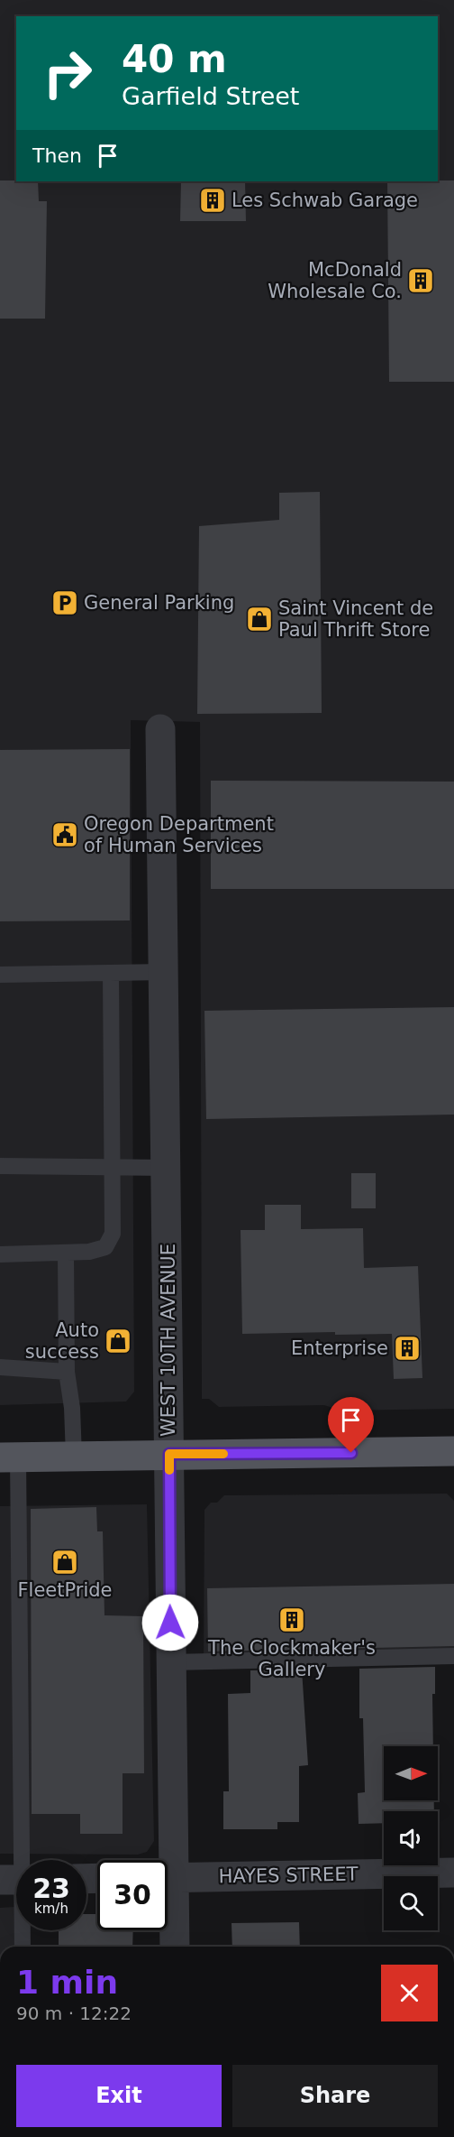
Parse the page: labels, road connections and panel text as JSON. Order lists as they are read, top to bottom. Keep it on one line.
{"streets":{"street":["WEST 10TH AVENUE","HAYES STREET"]},"places":{"building":["Les Schwab Garage","McDonald Wholesale Co.","Enterprise","The Clockmaker's Gallery"],"parking":["General Parking"],"shop":["Saint Vincent de Paul Thrift Store","Auto success","FleetPride"],"public building":["Oregon Department of Human Services"]},"north":"right","page":{"turn":["40 m","Garfield Street"],"then":"Then","speed":"23 km/h","limit":"30","heading":["1 min","90 m · 12:22"],"buttons":["Exit","Share"]}}
